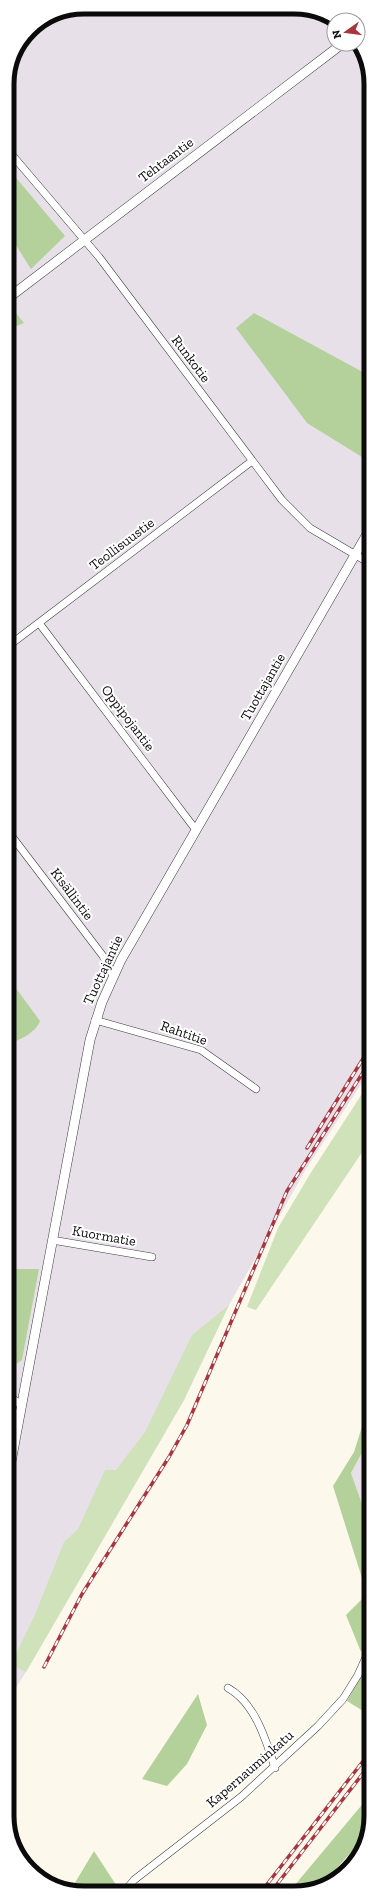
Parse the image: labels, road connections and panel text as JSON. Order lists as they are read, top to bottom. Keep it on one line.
{"streets":{"street":["Tehtaantie","Runkotie","Teollisuustie","Tuottajantie","Oppipojantie","Kisällintie","Rahtitie","Kuormatie","Kapernauminkatu"]},"crossings":[["Tehtaantie","Runkotie"],["Runkotie","Teollisuustie"],["Runkotie","Tuottajantie"],["Teollisuustie","Oppipojantie"],["Tuottajantie","Oppipojantie"],["Tuottajantie","Kisällintie"],["Tuottajantie","Rahtitie"],["Tuottajantie","Kuormatie"]],"north":"left"}
